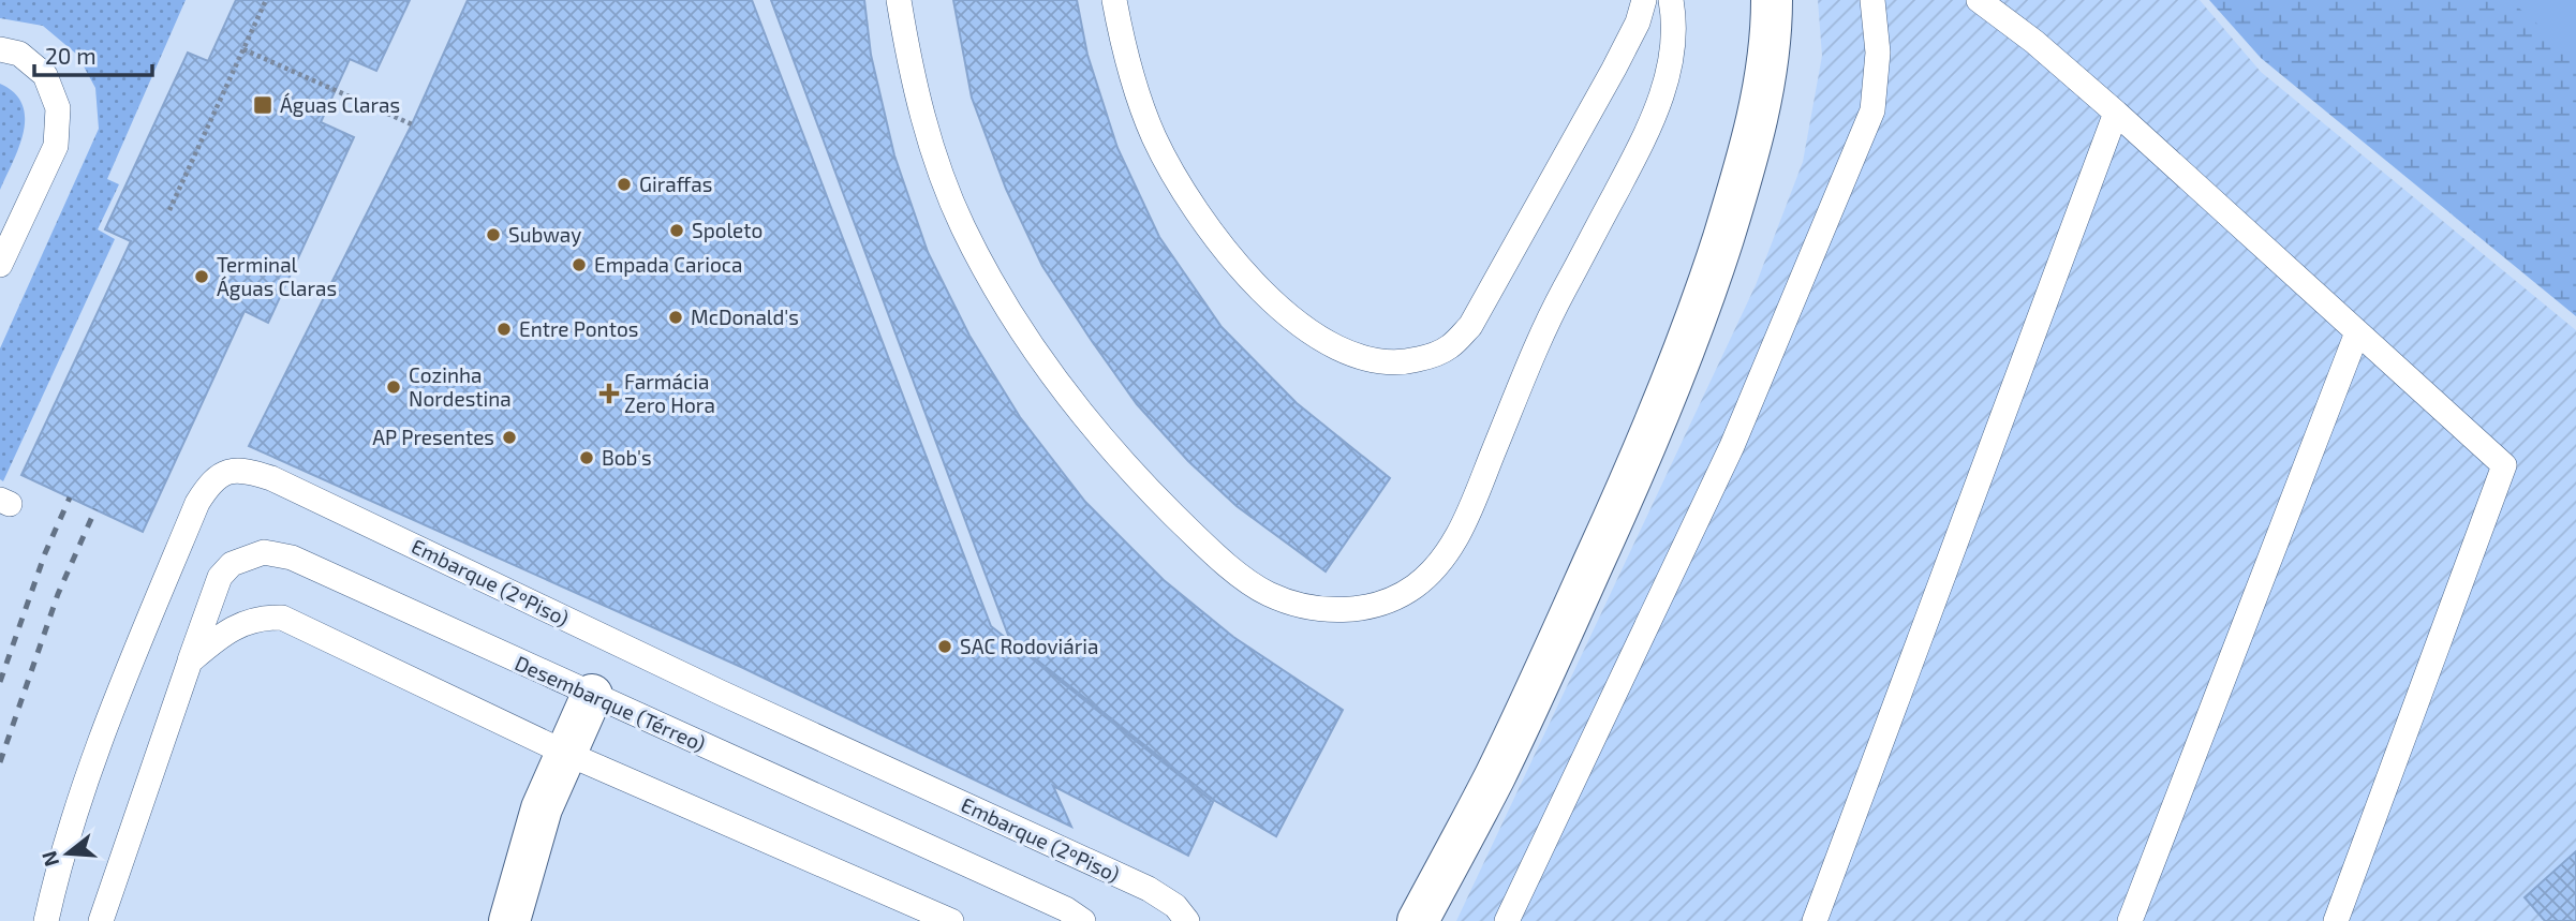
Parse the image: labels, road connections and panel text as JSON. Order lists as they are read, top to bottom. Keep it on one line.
{"streets":{"lane":["Embarque (2ºPiso)","Desembarque (Térreo)"]},"places":{"transit":["Águas Claras"],"other":["Giraffas","Spoleto","Subway","Empada Carioca","Terminal Águas Claras","McDonald's","Entre Pontos","Cozinha Nordestina","AP Presentes","Bob's","SAC Rodoviária"],"health":["Farmácia Zero Hora"]},"scale_bar":"20 m","north":"left"}
